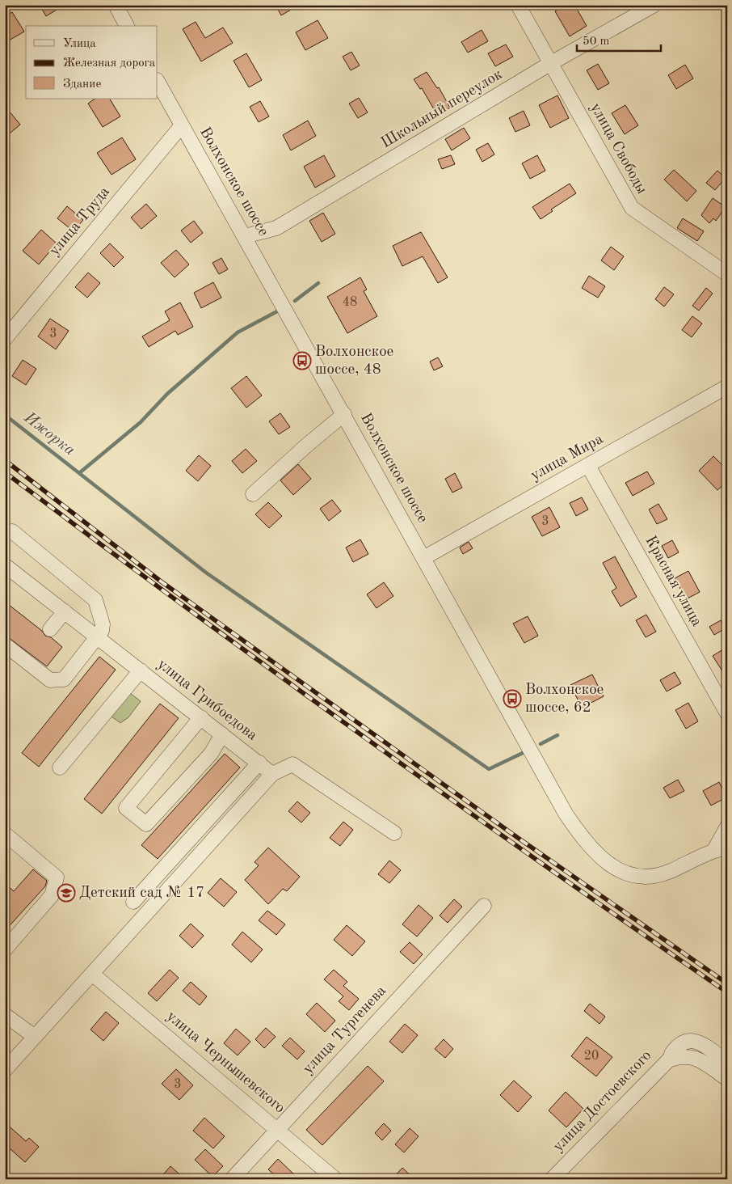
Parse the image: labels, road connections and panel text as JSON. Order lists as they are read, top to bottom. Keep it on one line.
{"streets":{"street":["Школьный переулок","улица Свободы","Волхонское шоссе","улица Труда","улица Мира","Красная улица","улица Грибоедова","улица Тургенева","улица Чернышевского","улица Достоевского"]},"crossings":[["Школьный переулок","улица Свободы"],["Школьный переулок","Волхонское шоссе"],["Волхонское шоссе","улица Труда"],["Волхонское шоссе","улица Мира"],["улица Мира","Красная улица"],["улица Тургенева","улица Чернышевского"]],"water":["Ижорка"],"places":{"bus stop":["Волхонское шоссе, 48","Волхонское шоссе, 62"],"school or university":["Детский сад № 17"]},"house_numbers":["48","3","3","20","3"],"legend":["Улица","Железная дорога","Здание"],"scale_bar":"50 m"}
